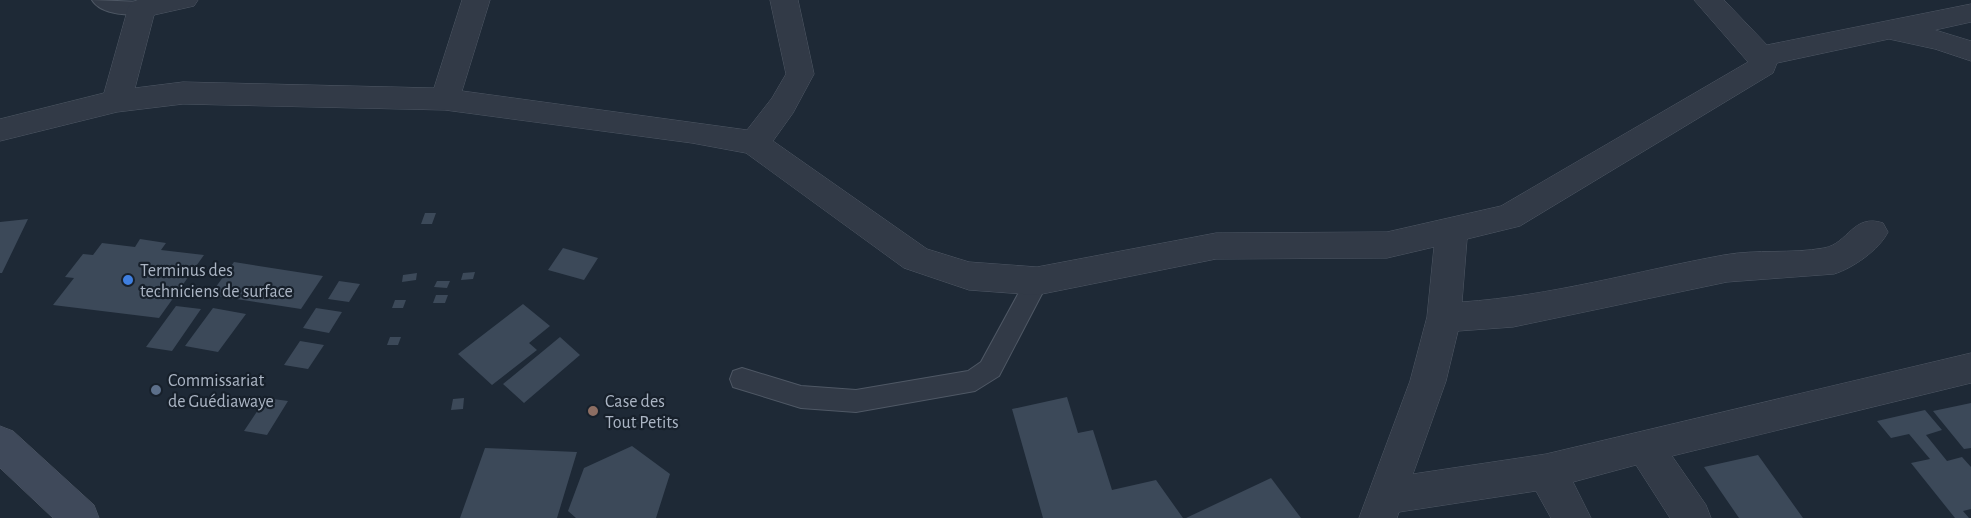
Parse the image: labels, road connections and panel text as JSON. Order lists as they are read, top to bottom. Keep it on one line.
{"places":["Terminus des techniciens de surface","Commissariat de Guédiawaye","Case des Tout Petits"]}
